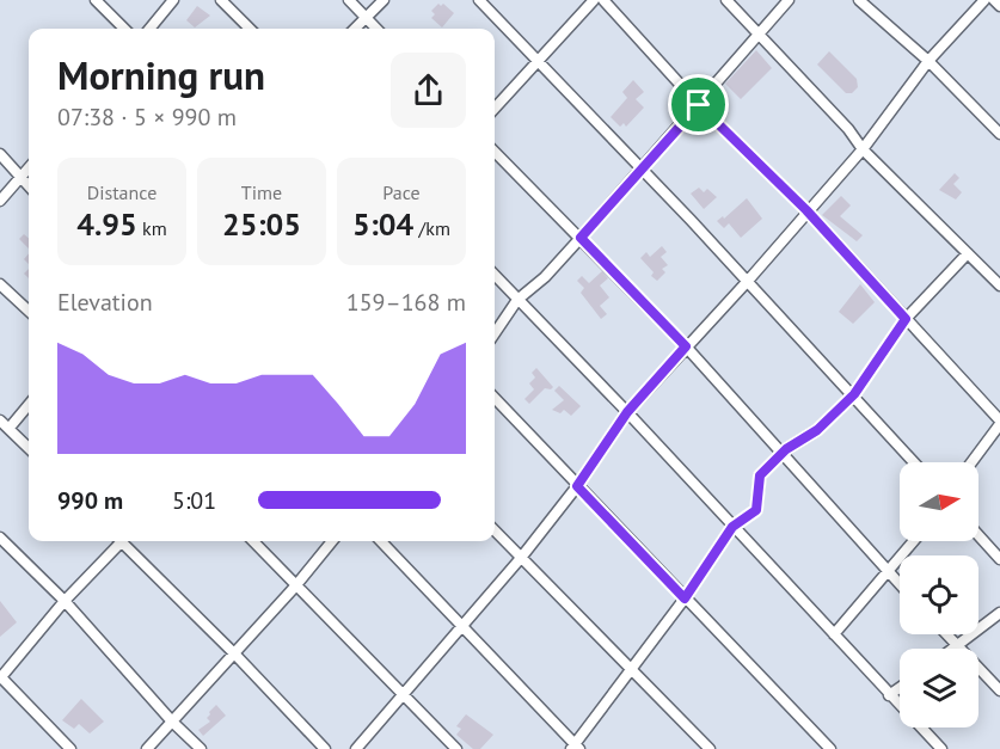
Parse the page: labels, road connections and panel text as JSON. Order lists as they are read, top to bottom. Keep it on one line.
{"north":"right","page":{"heading":["Morning run","07:38 · 5 × 990 m"],"stats":[["Distance","4.95 km"],["Time","25:05"],["Pace","5:04 /km"]],"chart":["Elevation","159–168 m"],"list":[{"name":"990 m","note":"5:01"}]}}
